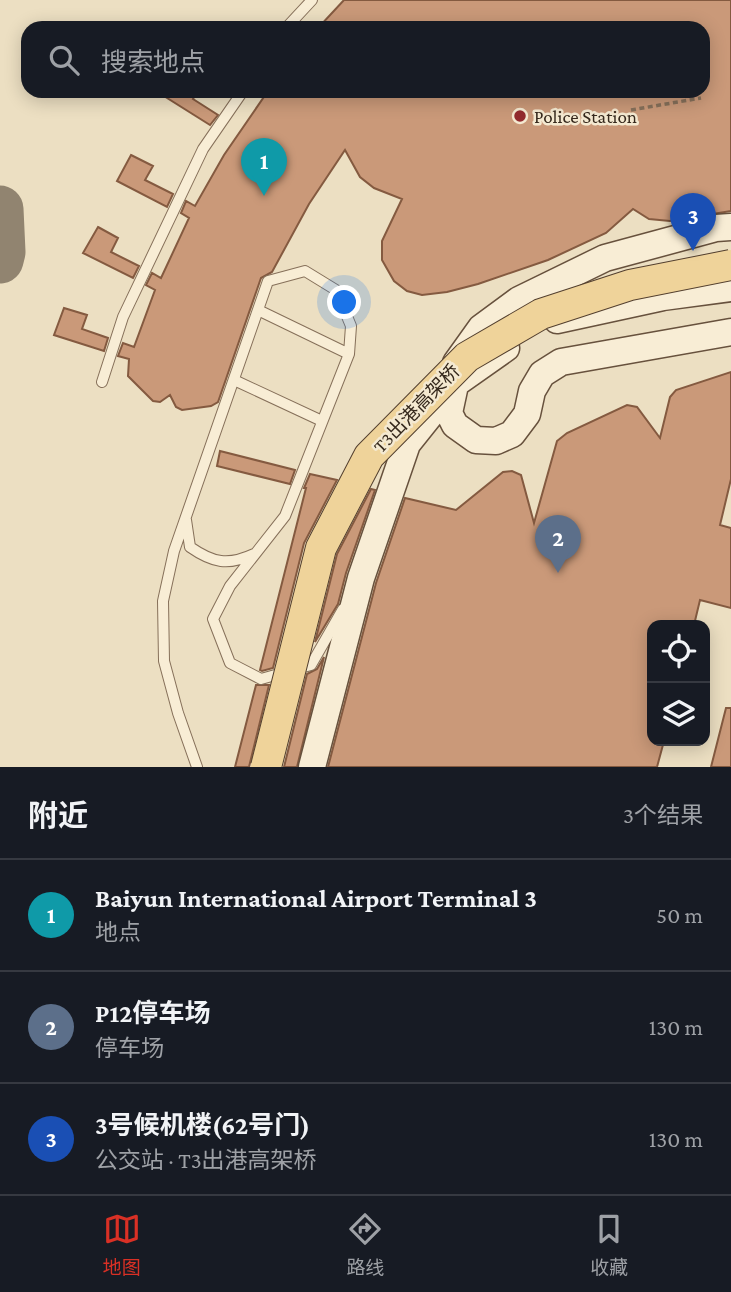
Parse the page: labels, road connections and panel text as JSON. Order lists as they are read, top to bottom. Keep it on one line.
{"streets":{"main road":["T3出港高架桥"]},"places":["Police Station"],"page":{"search":"搜索地点","pins":["1","3","2"],"heading":["附近","3个结果"],"list":[{"mark":"1","name":"Baiyun International Airport Terminal 3","note":"地点","value":"50 m"},{"mark":"2","name":"P12停车场","note":"停车场","value":"130 m"},{"mark":"3","name":"3号候机楼(62号门)","note":"公交站 · T3出港高架桥","value":"130 m"}],"nav":["地图","路线","收藏"]}}
